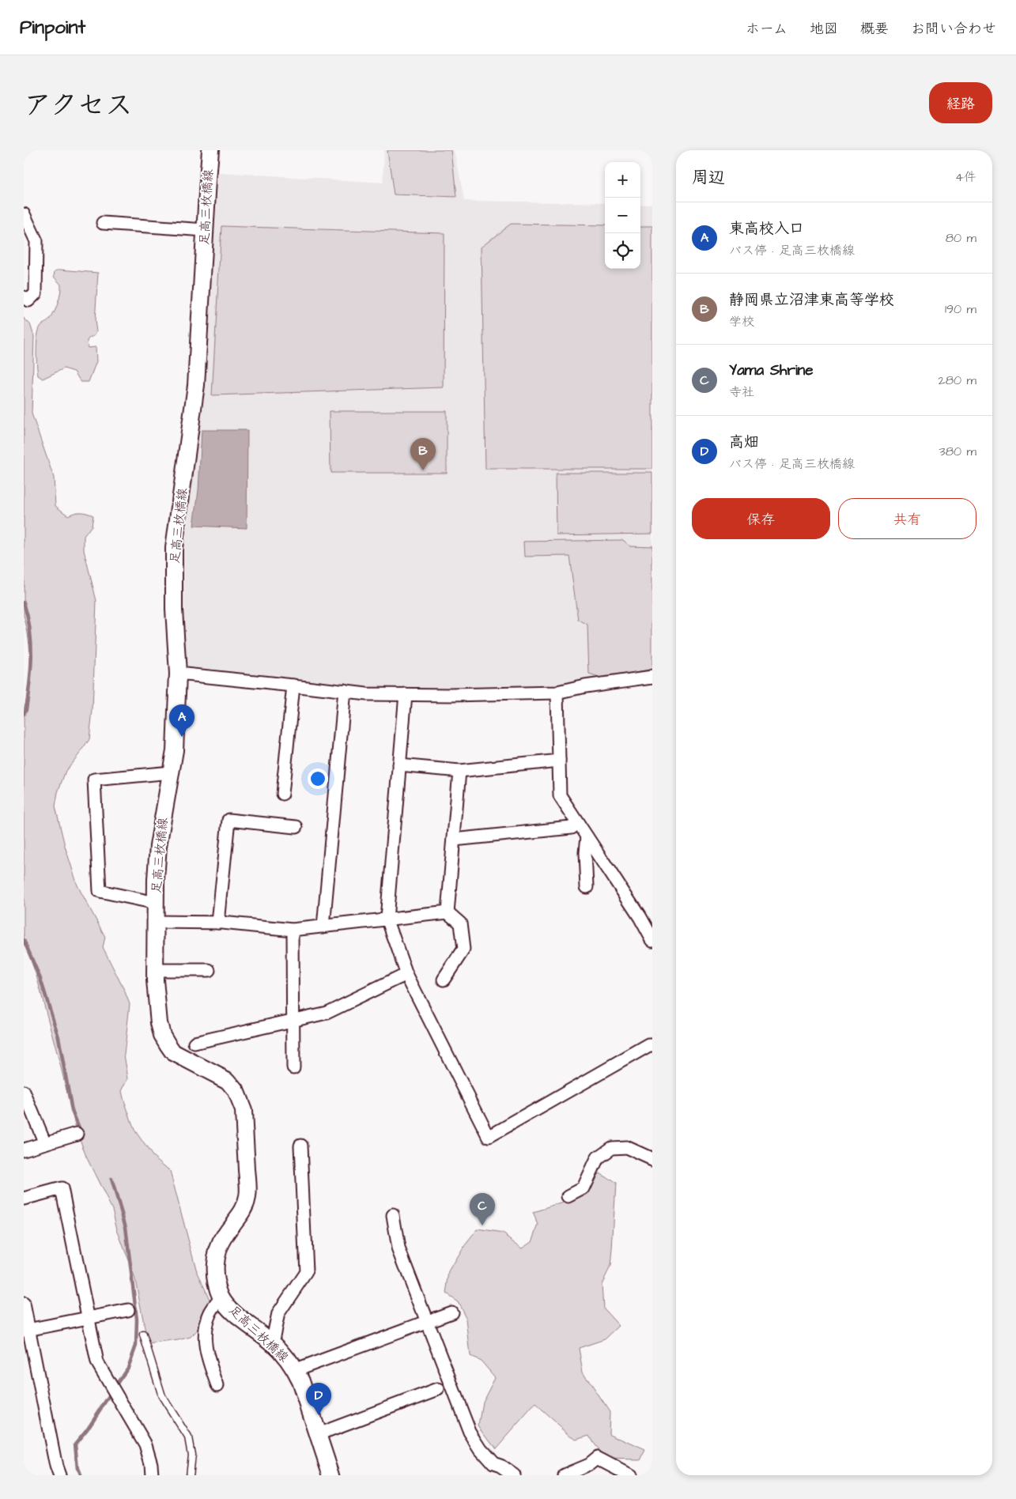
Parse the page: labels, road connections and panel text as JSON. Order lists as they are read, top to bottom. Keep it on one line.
{"streets":{"main road":["足高三枚橋線"]},"page":{"header":"Pinpoint","nav":["ホーム","地図","概要","お問い合わせ"],"title":"アクセス","buttons":["経路",["保存","共有"]],"heading":["周辺","4件"],"map_buttons":["+","−"],"list":[{"mark":"A","name":"東高校入口","note":"バス停 · 足高三枚橋線","value":"80 m"},{"mark":"B","name":"静岡県立沼津東高等学校","note":"学校","value":"190 m"},{"mark":"C","name":"Yama Shrine","note":"寺社","value":"280 m"},{"mark":"D","name":"高畑","note":"バス停 · 足高三枚橋線","value":"380 m"}],"pins":["B","A","C","D"]}}
